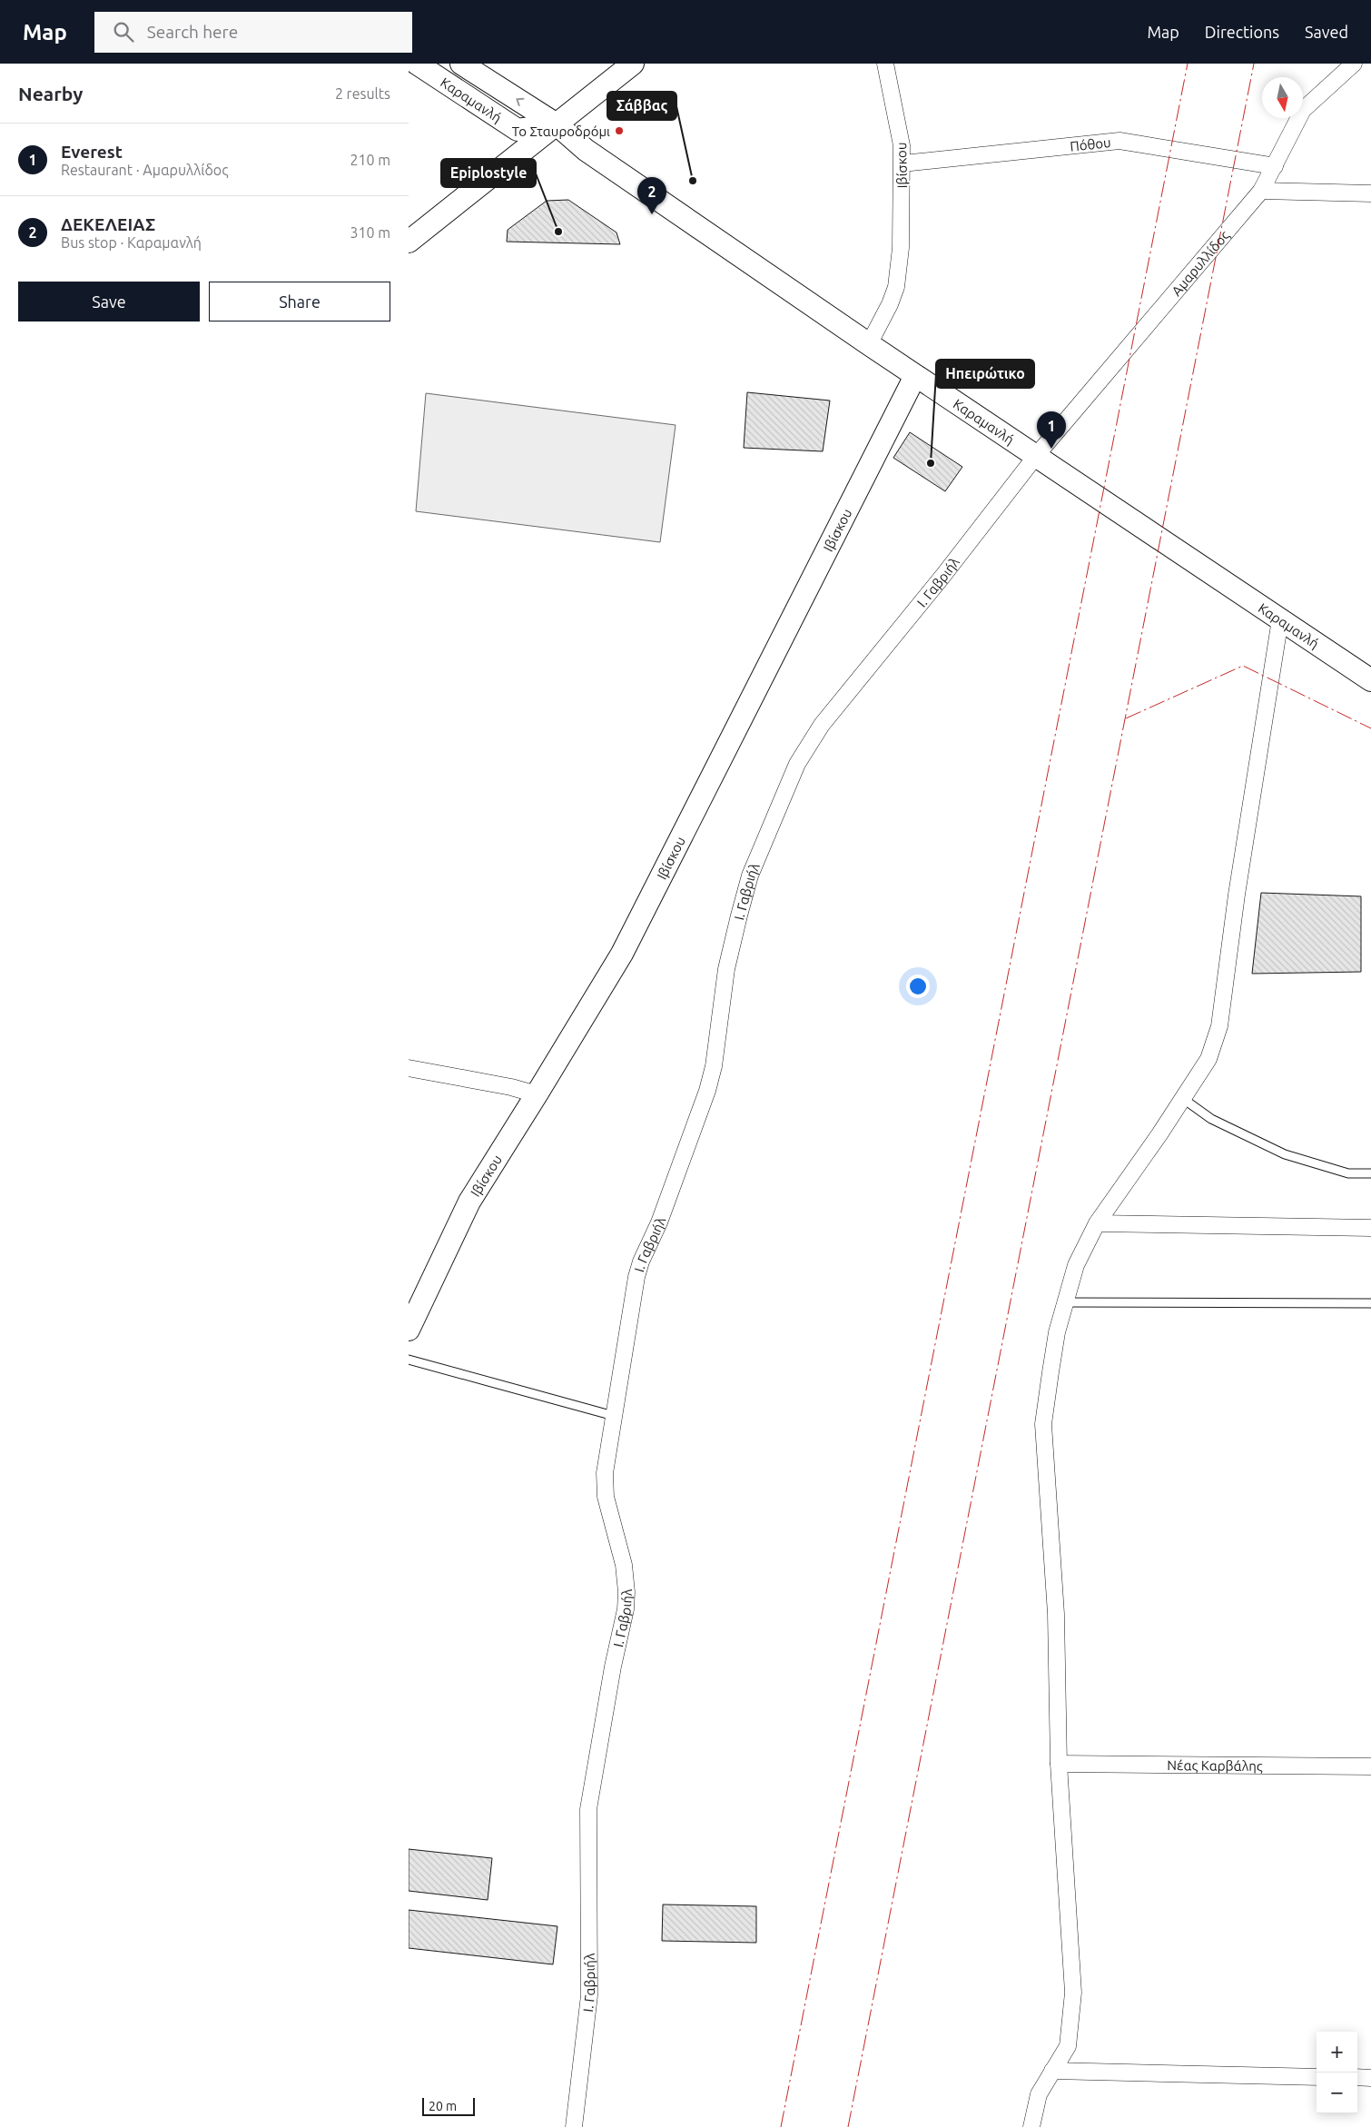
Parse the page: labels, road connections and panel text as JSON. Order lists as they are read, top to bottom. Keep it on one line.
{"streets":{"main road":["Καραμανλή","Ιβίσκου"],"street":["Πόθου","Αμαρυλλίδος","Ι. Γαβριήλ","Νέας Καρβάλης"]},"crossings":[["Καραμανλή","Ιβίσκου"],["Καραμανλή","Αμαρυλλίδος"],["Καραμανλή","Ι. Γαβριήλ"],["Πόθου","Ιβίσκου"],["Πόθου","Αμαρυλλίδος"],["Αμαρυλλίδος","Ι. Γαβριήλ"]],"places":["Το Σταυροδρόμι","Σάββας","Epiplostyle","Ηπειρώτικο"],"scale_bar":"20 m","north":"bottom","page":{"header":"Map","search":"Search here","nav":["Map","Directions","Saved"],"heading":["Nearby","2 results"],"list":[{"mark":"1","name":"Everest","note":"Restaurant · Αμαρυλλίδος","value":"210 m"},{"mark":"2","name":"ΔΕΚΕΛΕΙΑΣ","note":"Bus stop · Καραμανλή","value":"310 m"}],"pins":["2","1"],"buttons":["Save","Share"],"map_buttons":["+","−"],"scale":"20 m"}}
